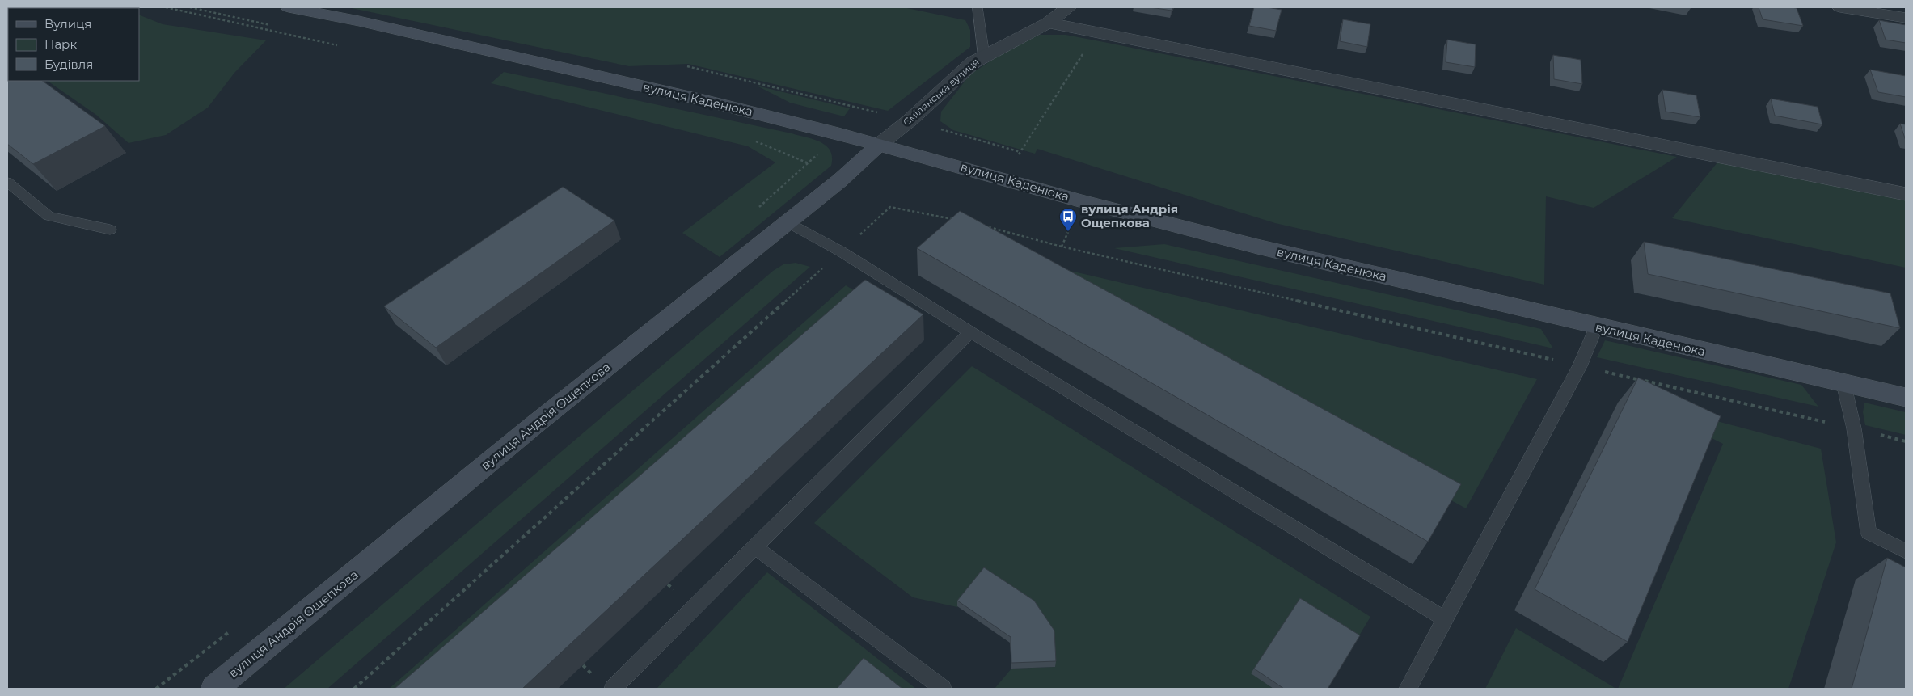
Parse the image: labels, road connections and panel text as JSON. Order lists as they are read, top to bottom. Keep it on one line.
{"streets":{"street":["Смілянська вулиця","вулиця Каденюка","вулиця Андрія Ощепкова"]},"crossings":[["Смілянська вулиця","вулиця Каденюка"],["Смілянська вулиця","вулиця Андрія Ощепкова"],["вулиця Каденюка","вулиця Андрія Ощепкова"]],"places":{"bus stop":["вулиця Андрія Ощепкова"]},"legend":["Вулиця","Парк","Будівля"]}
